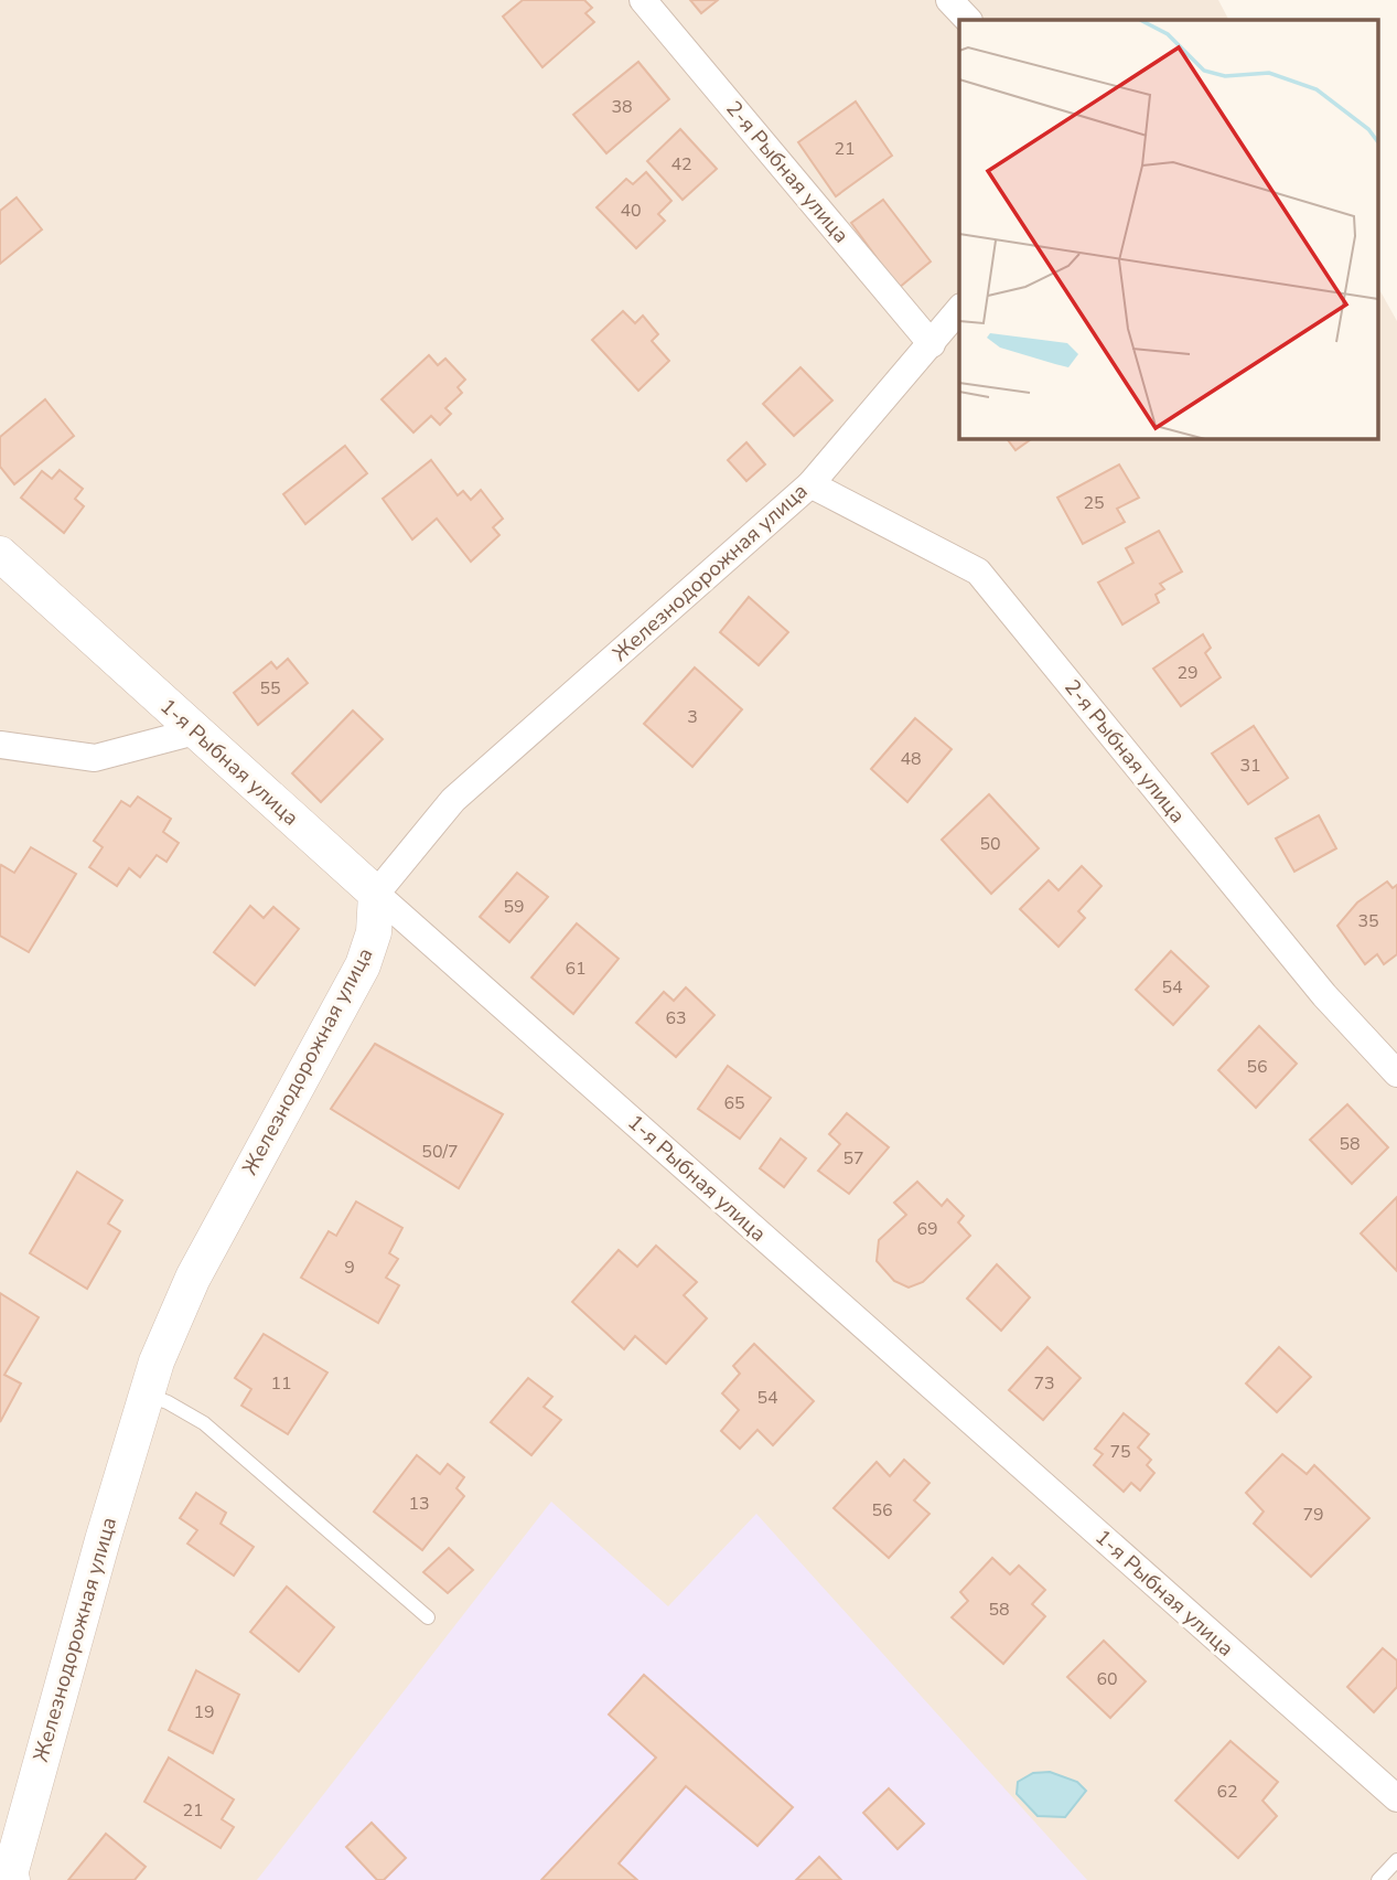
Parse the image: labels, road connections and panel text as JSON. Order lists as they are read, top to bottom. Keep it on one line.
{"streets":{"street":["2-я Рыбная улица","Железнодорожная улица","1-я Рыбная улица"]},"crossings":[["2-я Рыбная улица","Железнодорожная улица"],["Железнодорожная улица","1-я Рыбная улица"]],"house_numbers":["38","21","42","40","25","29","55","3","48","31","50","59","35","61","54","63","56","65","58","50/7","57","69","9","11","73","54","75","13","56","79","58","60","19","62","21"]}
